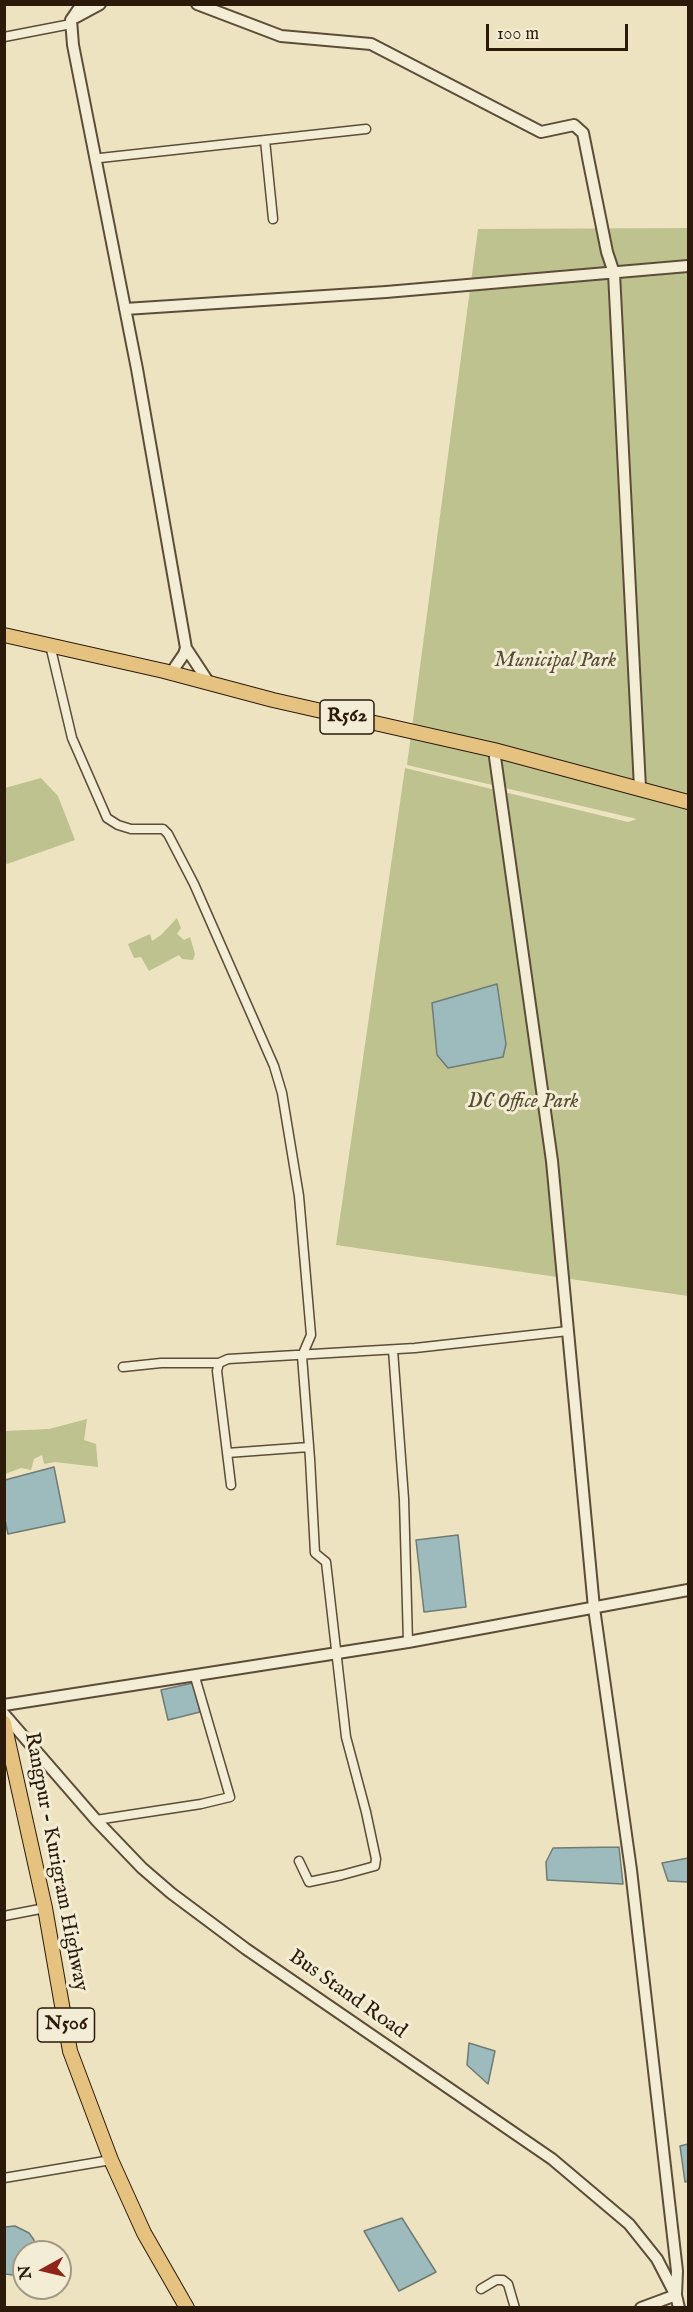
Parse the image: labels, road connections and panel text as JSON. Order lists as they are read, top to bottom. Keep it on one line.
{"streets":{"main road":["R562","Rangpur - Kurigram Highway","N506"],"street":["Bus Stand Road"]},"parks":["Municipal Park","DC Office Park"],"scale_bar":"100 m","north":"left"}
